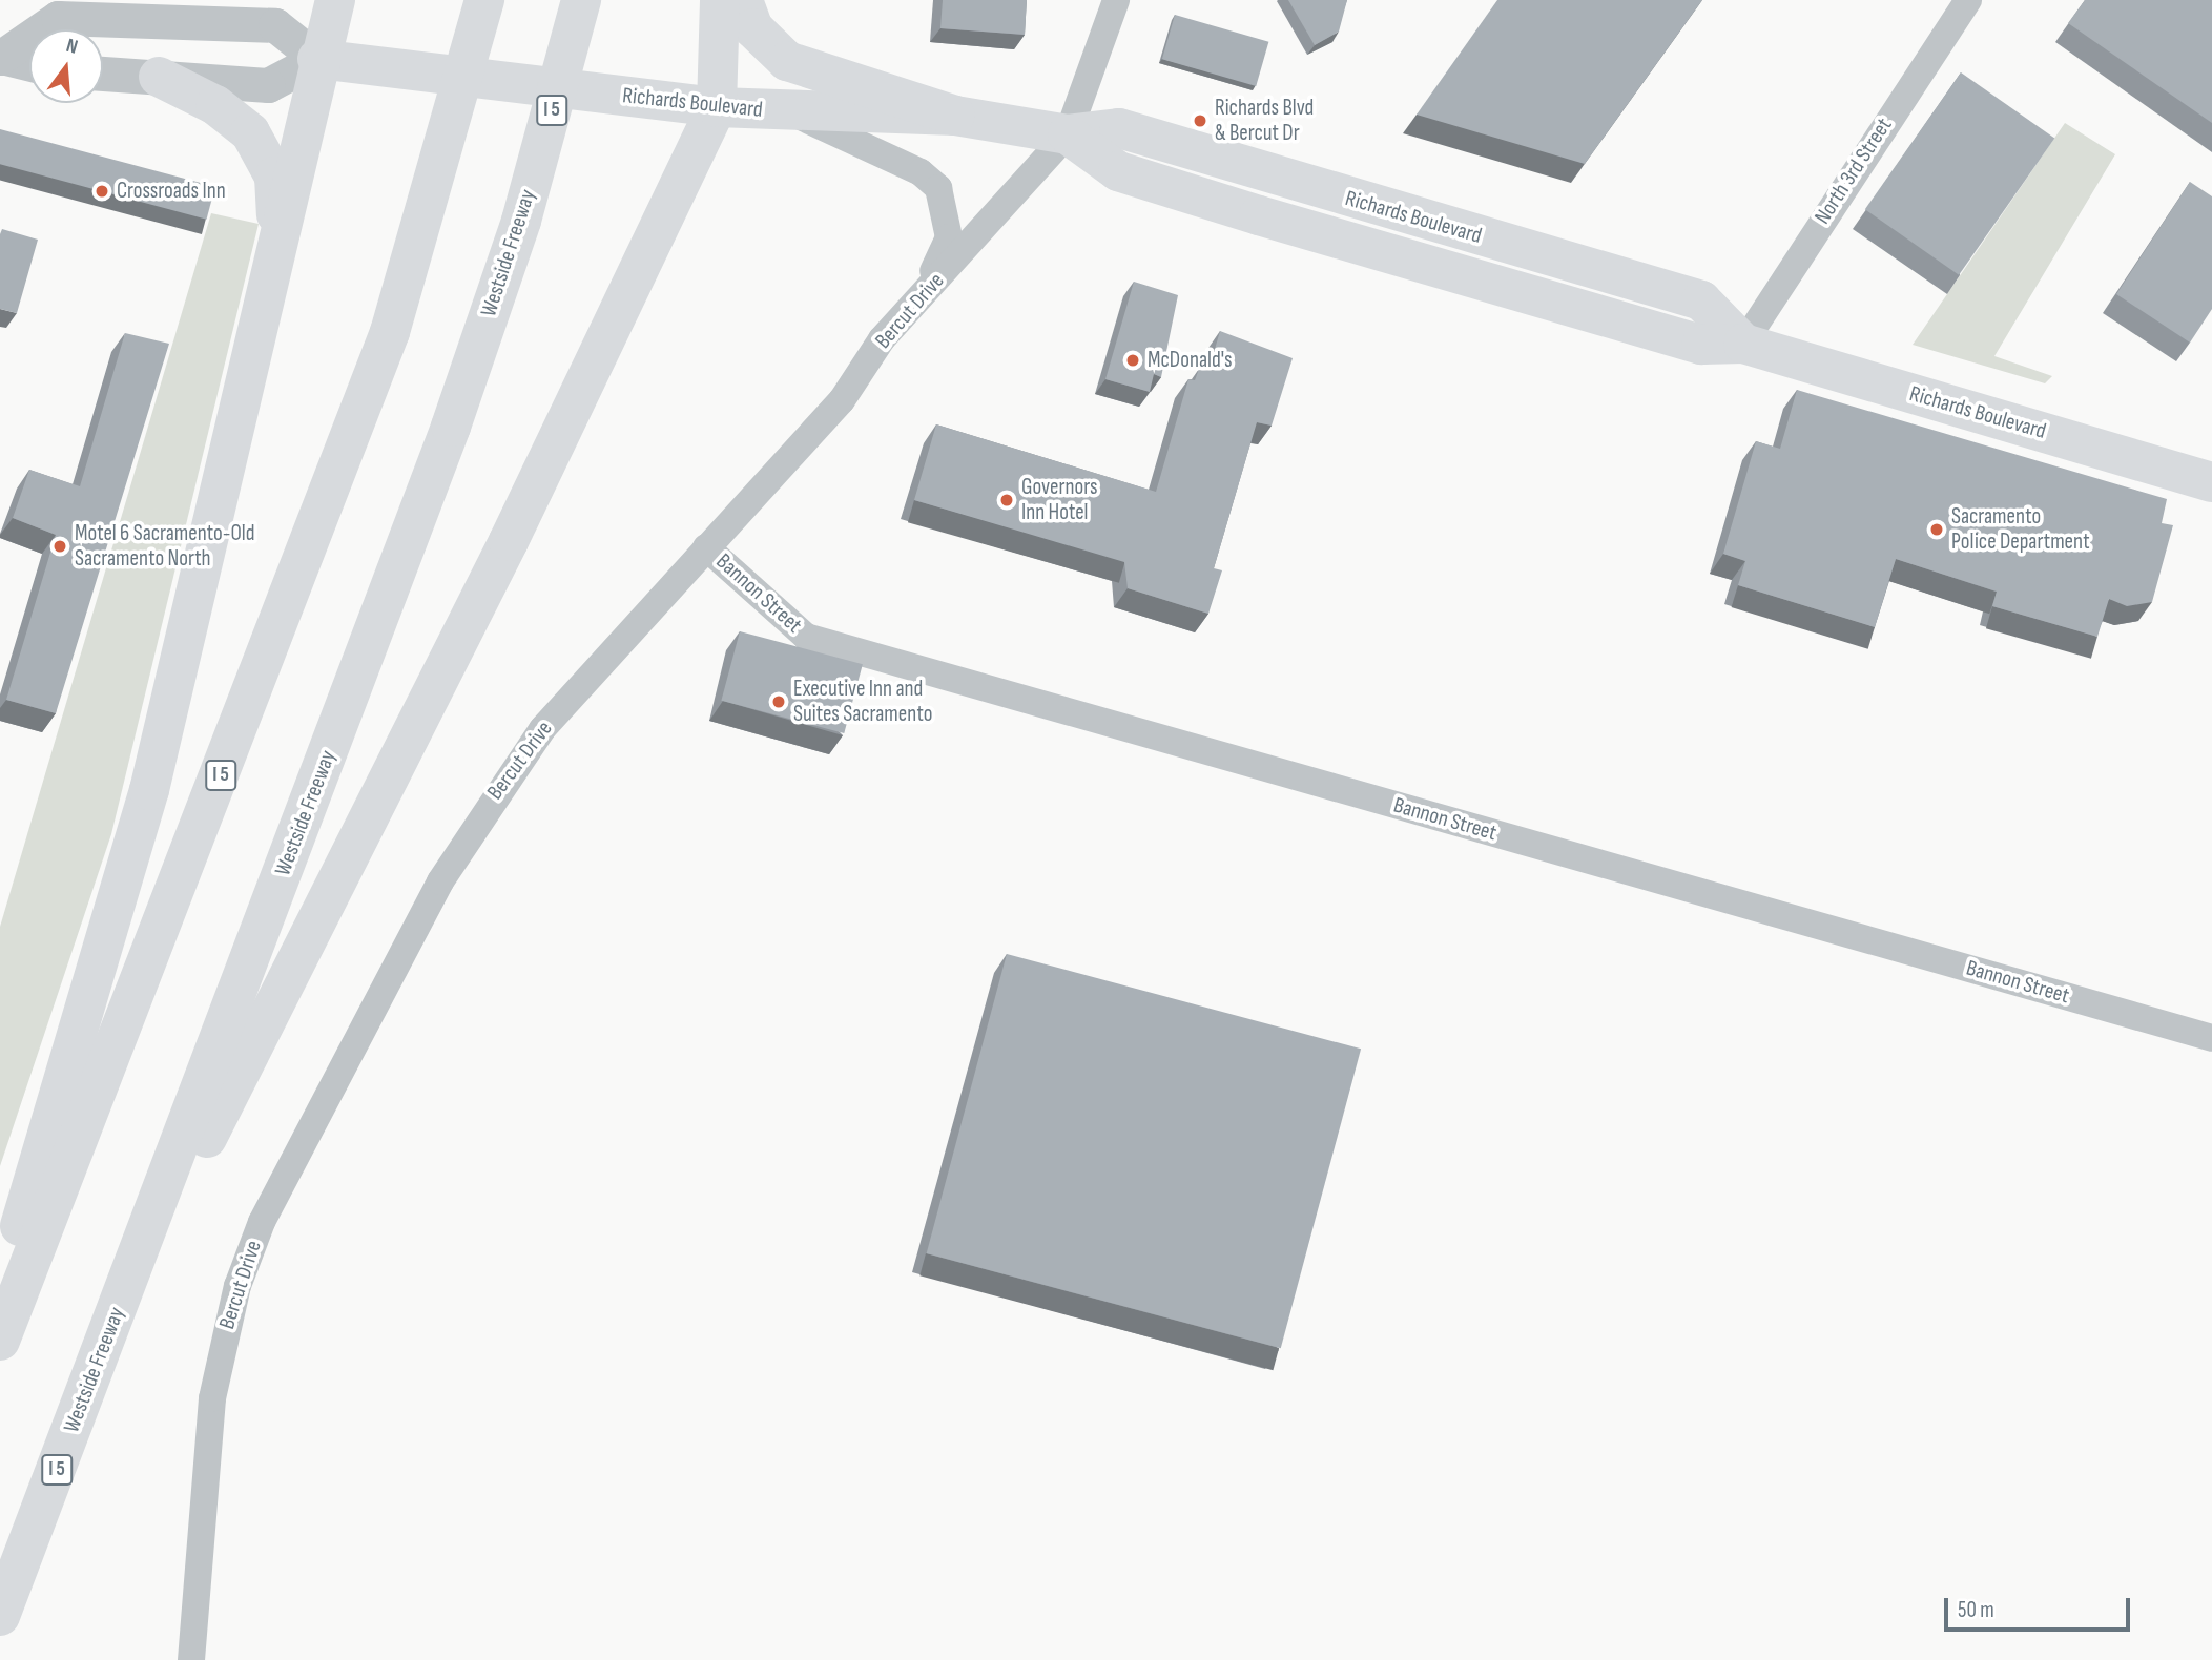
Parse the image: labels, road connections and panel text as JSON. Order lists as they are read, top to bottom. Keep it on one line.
{"streets":{"main road":["Richards Boulevard","I 5","Westside Freeway"],"street":["North 3rd Street","Bercut Drive","Bannon Street"]},"crossings":[["Richards Boulevard","North 3rd Street"],["Richards Boulevard","Bercut Drive"],["Bercut Drive","Bannon Street"]],"places":["Richards Blvd & Bercut Dr","Crossroads Inn","McDonald's","Governors Inn Hotel","Sacramento Police Department","Motel 6 Sacramento-Old Sacramento North","Executive Inn and Suites Sacramento"],"scale_bar":"50 m","north":"top"}
